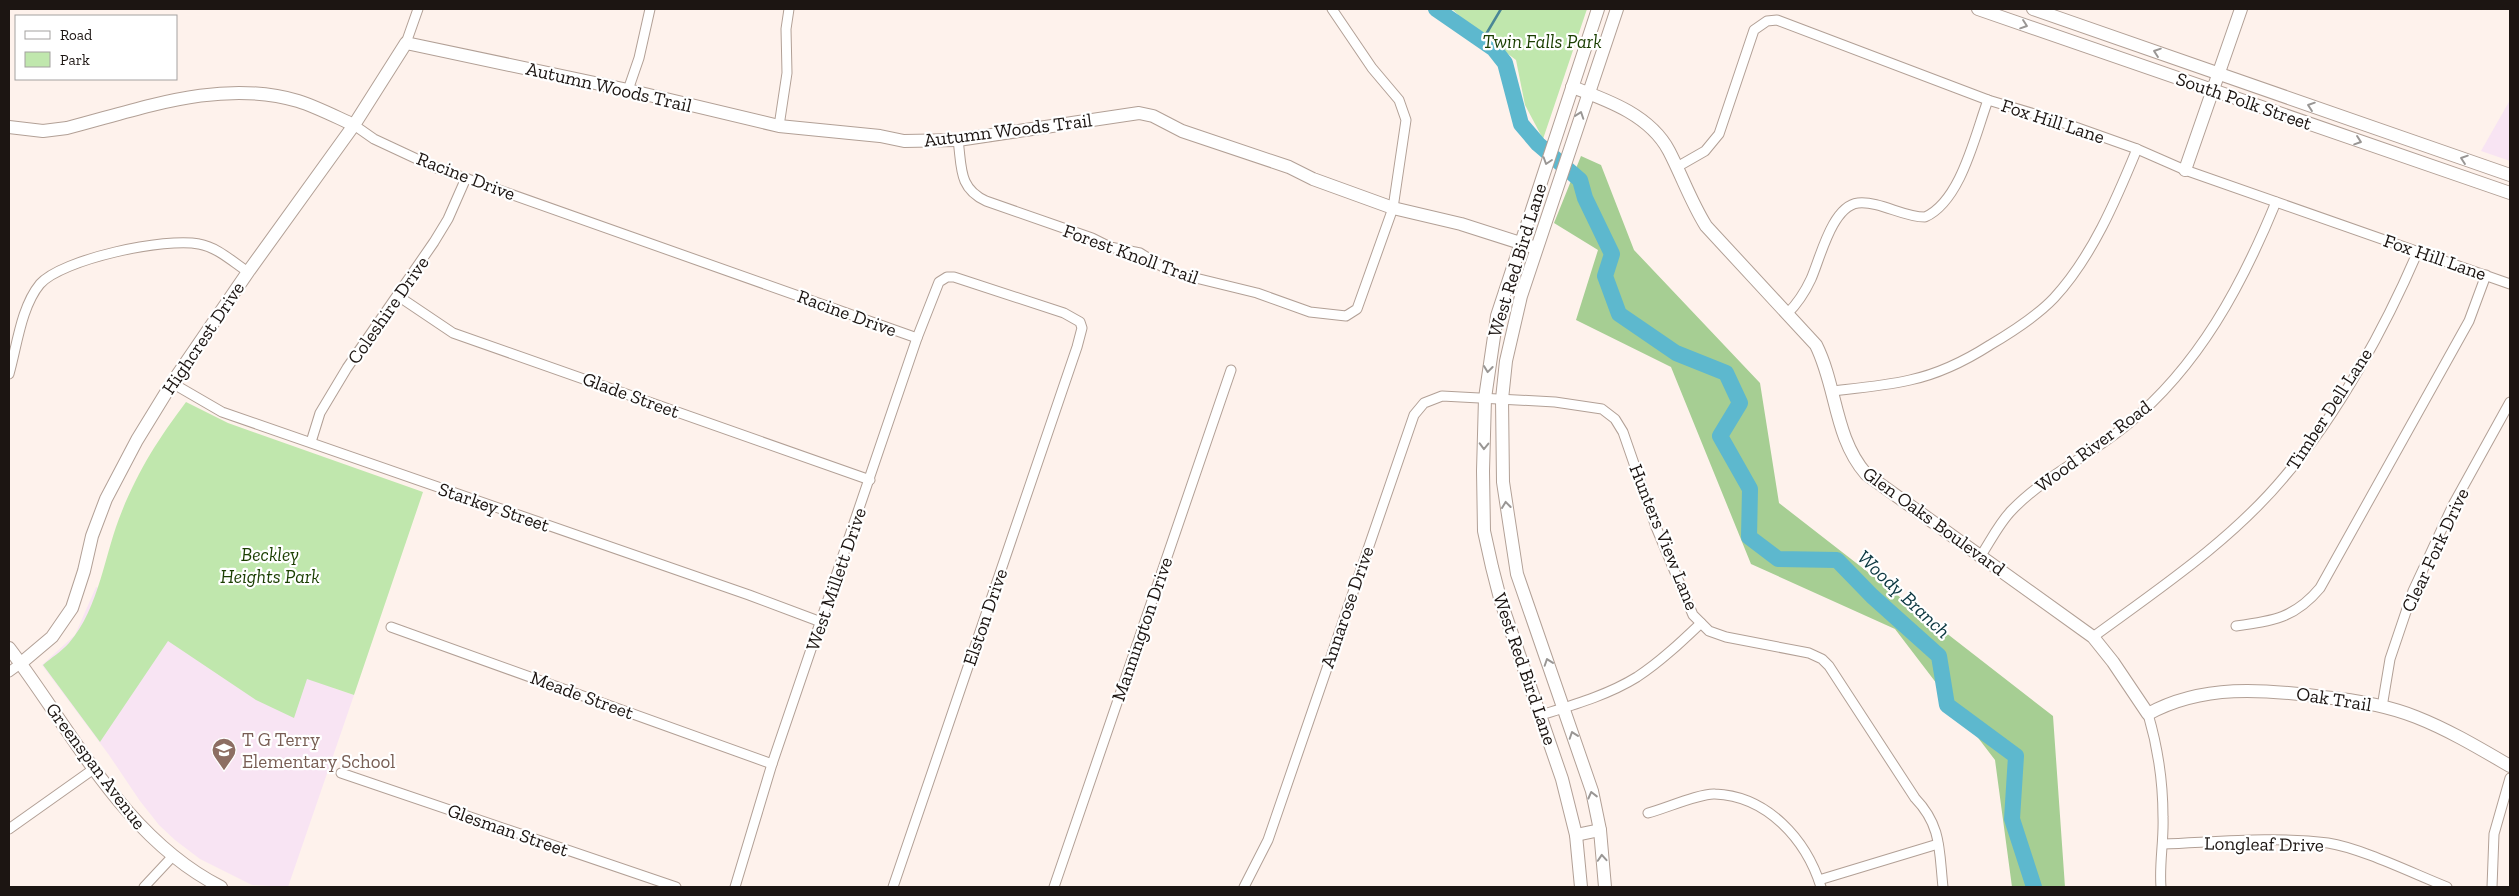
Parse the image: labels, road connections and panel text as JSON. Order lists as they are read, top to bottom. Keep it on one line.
{"streets":{"street":["Autumn Woods Trail","South Polk Street","Fox Hill Lane","Racine Drive","Forest Knoll Trail","West Red Bird Lane","Coleshire Drive","Highcrest Drive","Glade Street","Timber Dell Lane","Wood River Road","Starkey Street","Glen Oaks Boulevard","Hunters View Lane","Clear Fork Drive","West Millett Drive","Annarose Drive","Elston Drive","Mannington Drive","Meade Street","Oak Trail","Greenspan Avenue","Glesman Street","Longleaf Drive"]},"crossings":[["Autumn Woods Trail","Forest Knoll Trail"],["Autumn Woods Trail","West Red Bird Lane"],["Autumn Woods Trail","Highcrest Drive"],["Fox Hill Lane","Timber Dell Lane"],["Fox Hill Lane","Wood River Road"],["Fox Hill Lane","Glen Oaks Boulevard"],["Racine Drive","Coleshire Drive"],["Racine Drive","Highcrest Drive"],["Racine Drive","West Millett Drive"],["West Red Bird Lane","Glen Oaks Boulevard"],["West Red Bird Lane","Hunters View Lane"],["West Red Bird Lane","Annarose Drive"],["Coleshire Drive","Glade Street"],["Coleshire Drive","Starkey Street"],["Highcrest Drive","Starkey Street"],["Highcrest Drive","Greenspan Avenue"],["Glade Street","West Millett Drive"],["Timber Dell Lane","Glen Oaks Boulevard"],["Wood River Road","Glen Oaks Boulevard"],["Starkey Street","West Millett Drive"],["Glen Oaks Boulevard","Oak Trail"],["Glen Oaks Boulevard","Longleaf Drive"],["Hunters View Lane","Annarose Drive"],["Clear Fork Drive","Oak Trail"],["West Millett Drive","Elston Drive"],["West Millett Drive","Meade Street"]],"water":["Woody Branch"],"parks":["Twin Falls Park","Beckley Heights Park"],"places":{"school or university":["T G Terry Elementary School"]},"legend":["Road","Park"]}
